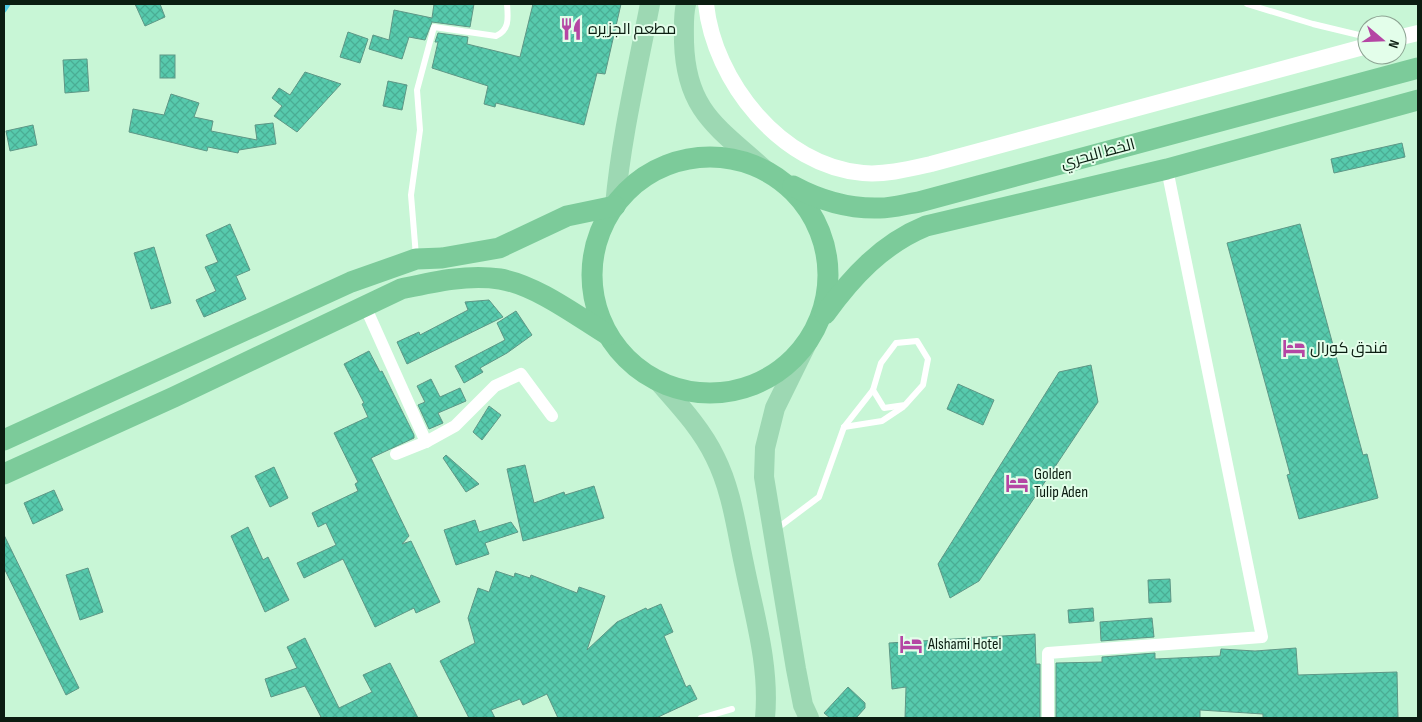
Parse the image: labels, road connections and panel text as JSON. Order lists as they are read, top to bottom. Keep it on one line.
{"streets":{"highway":["الخط البحري"]},"places":{"restaurant":["مطعم الجزيره"],"hotel":["فندق كورال","Golden Tulip Aden","Alshami Hotel"]},"north":"right"}
